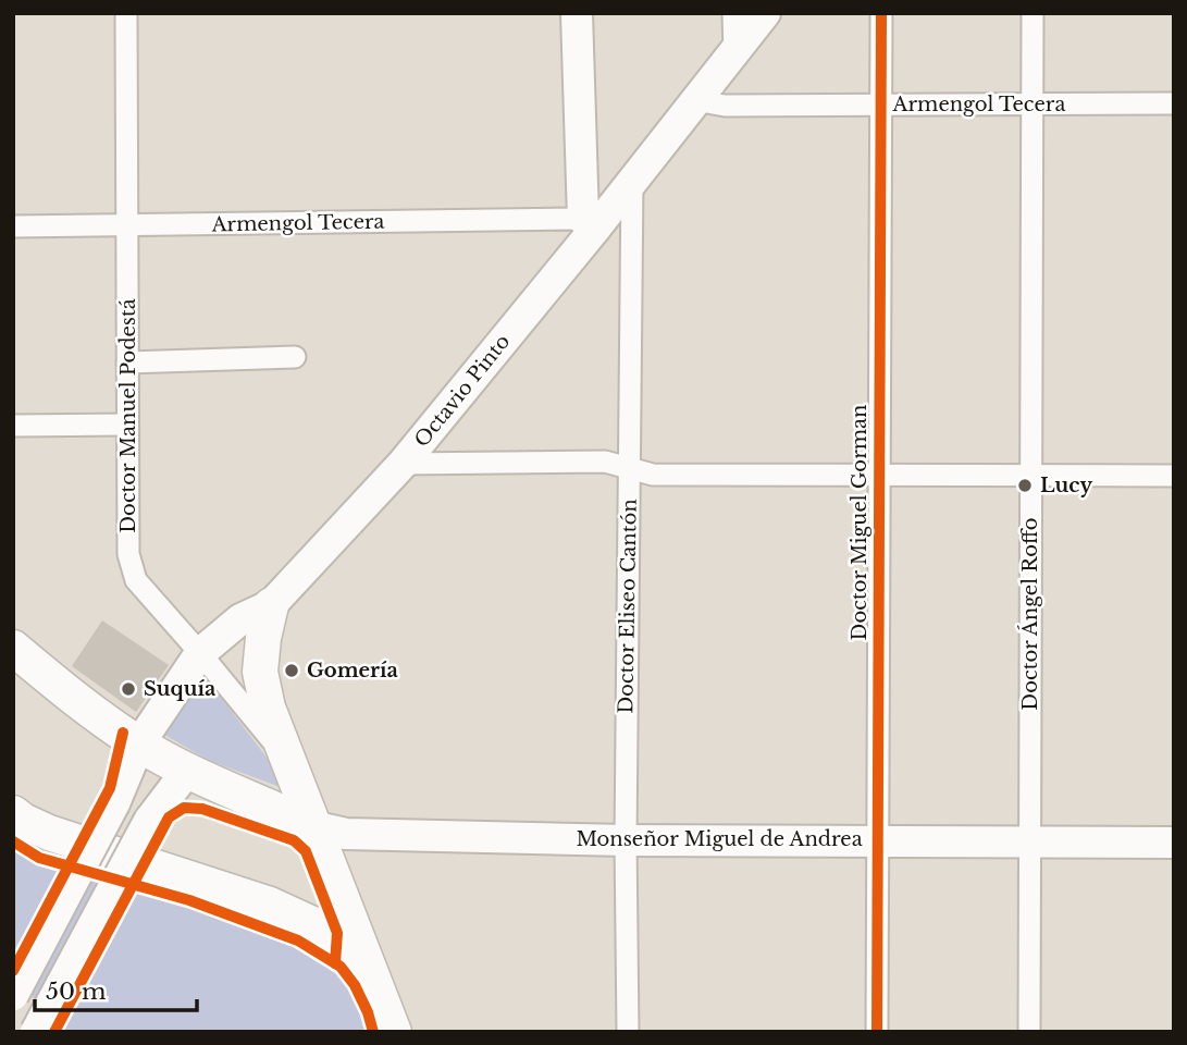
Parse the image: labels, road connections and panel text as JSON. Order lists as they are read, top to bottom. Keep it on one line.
{"streets":{"main road":["Octavio Pinto","Monseñor Miguel de Andrea"],"street":["Armengol Tecera","Doctor Manuel Podestá","Doctor Miguel Gorman","Doctor Eliseo Cantón","Doctor Ángel Roffo"]},"crossings":[["Armengol Tecera","Octavio Pinto"],["Armengol Tecera","Doctor Manuel Podestá"],["Armengol Tecera","Doctor Miguel Gorman"],["Armengol Tecera","Doctor Ángel Roffo"],["Octavio Pinto","Doctor Manuel Podestá"],["Octavio Pinto","Doctor Eliseo Cantón"],["Doctor Miguel Gorman","Monseñor Miguel de Andrea"],["Doctor Eliseo Cantón","Monseñor Miguel de Andrea"],["Doctor Ángel Roffo","Monseñor Miguel de Andrea"]],"places":["Lucy","Gomería","Suquía"],"scale_bar":"50 m"}
